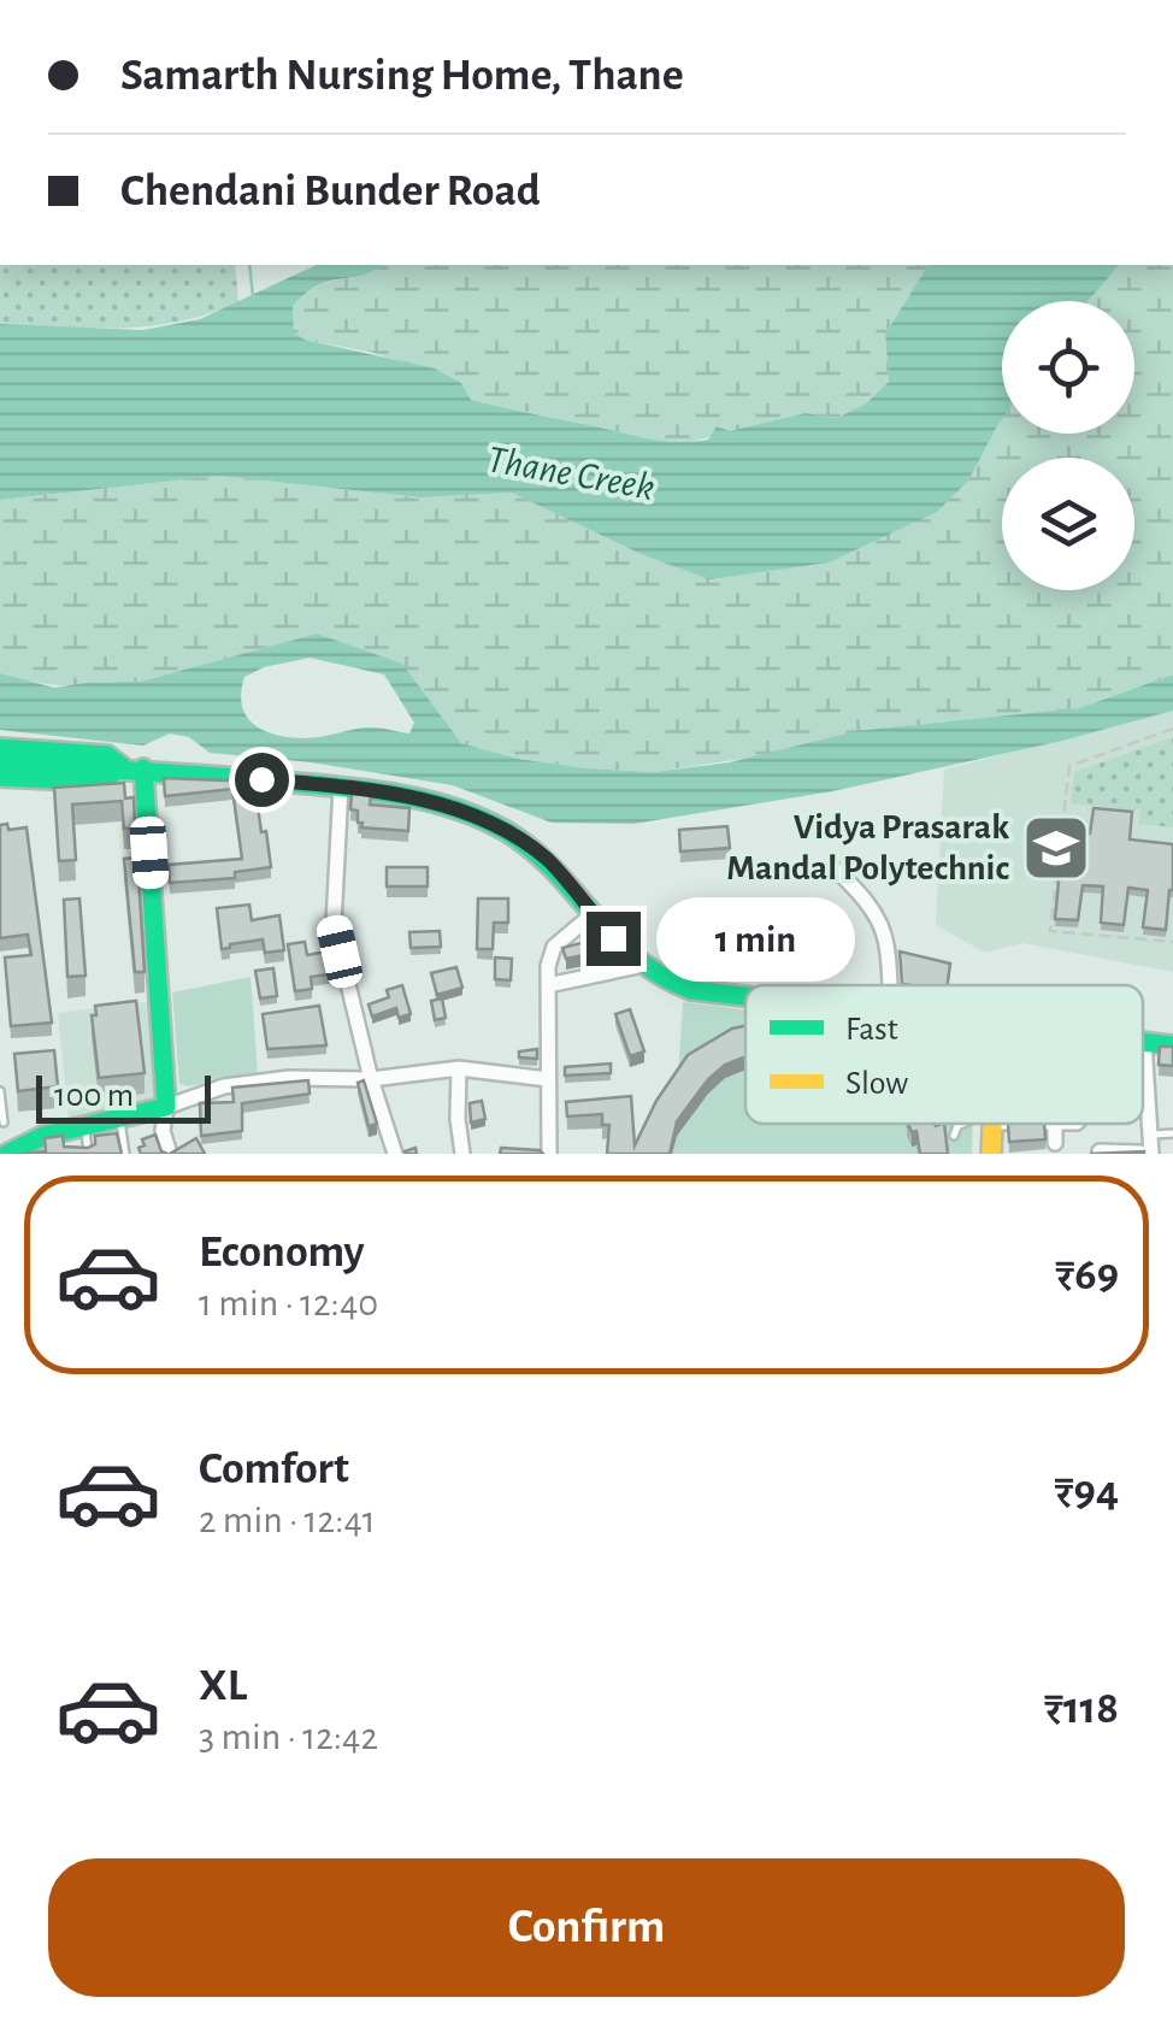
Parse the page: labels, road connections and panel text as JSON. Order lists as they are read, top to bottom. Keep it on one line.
{"water":["Thane Creek"],"places":{"school or university":["Vidya Prasarak Mandal Polytechnic"]},"legend":["Fast","Slow"],"scale_bar":"100 m","page":{"banner":["Samarth Nursing Home, Thane","Chendani Bunder Road"],"bubble":"1 min","scale":"100 m","list":[{"name":"Economy","note":"1 min · 12:40","value":"₹69"},{"name":"Comfort","note":"2 min · 12:41","value":"₹94"},{"name":"XL","note":"3 min · 12:42","value":"₹118"}],"buttons":"Confirm"}}
